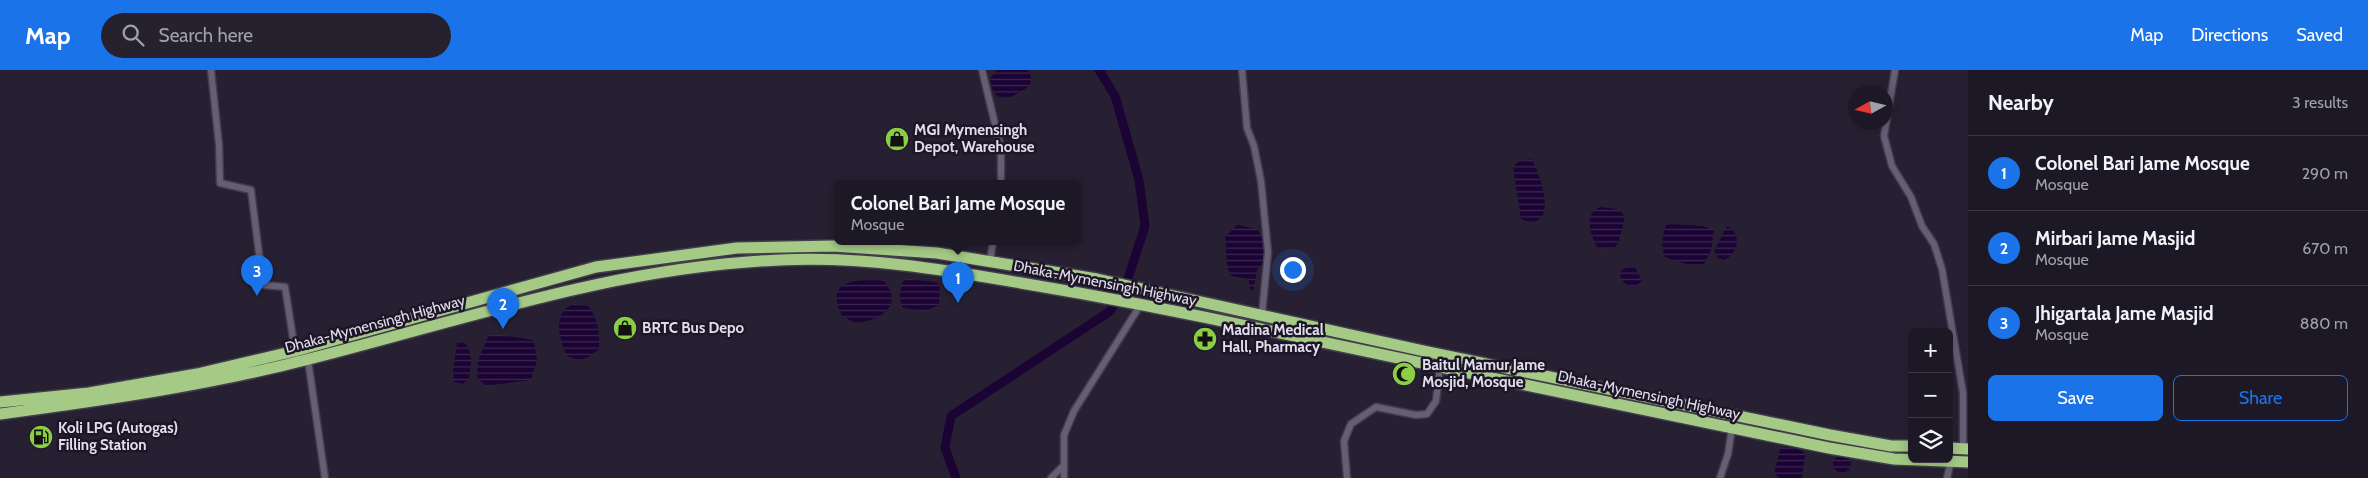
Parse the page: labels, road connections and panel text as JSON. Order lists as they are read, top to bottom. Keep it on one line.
{"streets":{"highway":["Dhaka-Mymensingh Highway"]},"places":{"shop":["MGI Mymensingh Depot, Warehouse","BRTC Bus Depo"],"pharmacy":["Madina Medical Hall, Pharmacy"],"mosque":["Baitul Mamur Jame Mosjid, Mosque"],"fuel station":["Koli LPG (Autogas) Filling Station"]},"north":"left","page":{"header":"Map","search":"Search here","nav":["Map","Directions","Saved"],"heading":["Nearby","3 results"],"list":[{"mark":"1","name":"Colonel Bari Jame Mosque","note":"Mosque","value":"290 m"},{"mark":"2","name":"Mirbari Jame Masjid","note":"Mosque","value":"670 m"},{"mark":"3","name":"Jhigartala Jame Masjid","note":"Mosque","value":"880 m"}],"popup":["Colonel Bari Jame Mosque","Mosque"],"pins":["3","1","2"],"map_buttons":["+","−"],"buttons":["Save","Share"]}}
